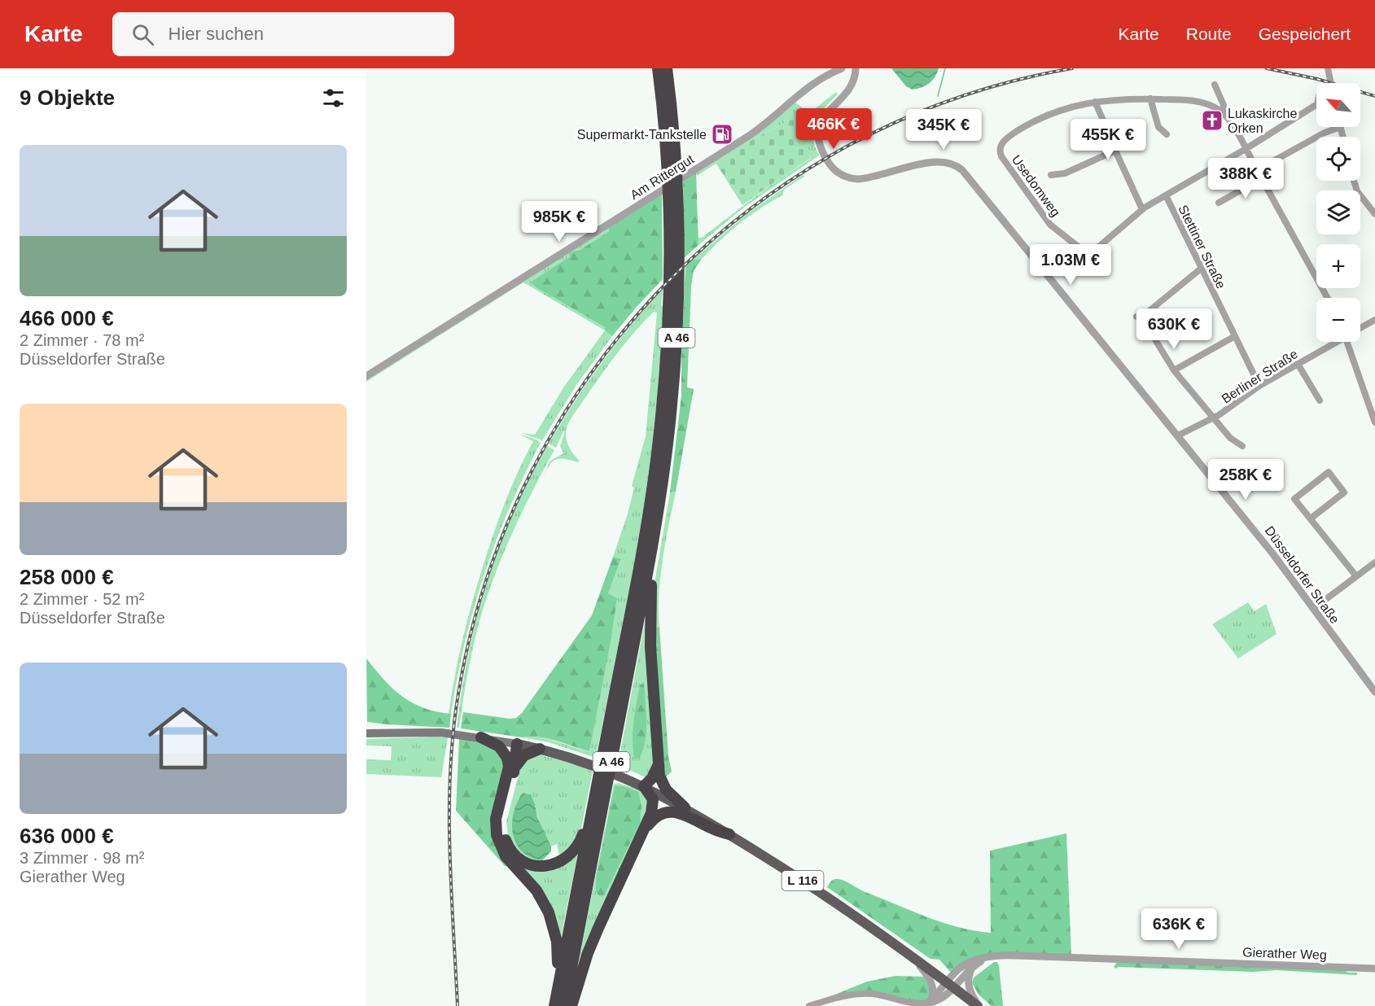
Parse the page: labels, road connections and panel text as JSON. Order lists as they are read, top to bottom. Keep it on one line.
{"streets":{"highway":["A 46"],"main road":["L 116"],"street":["Am Rittergut","Usedomweg","Stettiner Straße","Berliner Straße","Düsseldorfer Straße","Gierather Weg"]},"crossings":[["Stettiner Straße","Berliner Straße"],["Berliner Straße","Düsseldorfer Straße"],["L 116","Gierather Weg"]],"places":{"church":["Lukaskirche Orken"],"fuel station":["Supermarkt-Tankstelle"]},"north":"top left","page":{"header":"Karte","search":"Hier suchen","nav":["Karte","Route","Gespeichert"],"heading":"9 Objekte","map_buttons":["+","−"],"price":["466K €","345K €","455K €","388K €","985K €","1.03M €","630K €","258K €","636K €"],"list":[{"name":"466 000 €","note":"2 Zimmer · 78 m² · Düsseldorfer Straße"},{"name":"258 000 €","note":"2 Zimmer · 52 m² · Düsseldorfer Straße"},{"name":"636 000 €","note":"3 Zimmer · 98 m² · Gierather Weg"}]}}
